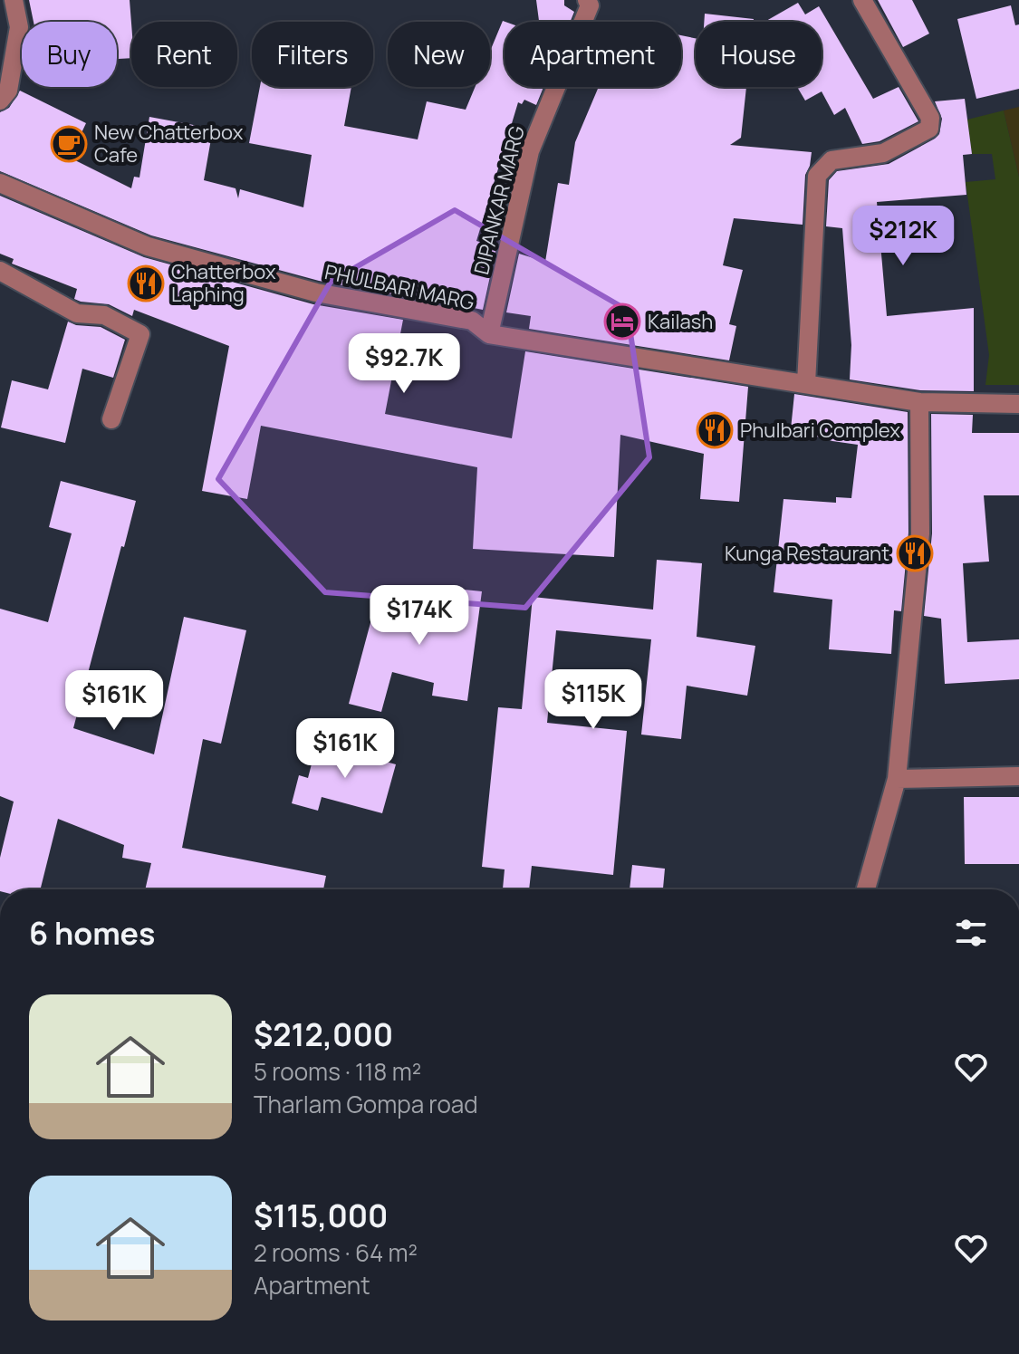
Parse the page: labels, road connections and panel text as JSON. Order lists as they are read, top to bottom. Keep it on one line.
{"streets":{"street":["DIPANKAR MARG","PHULBARI MARG"]},"crossings":[["DIPANKAR MARG","PHULBARI MARG"]],"places":{"cafe":["New Chatterbox Cafe"],"restaurant":["Chatterbox Laphing","Phulbari Complex","Kunga Restaurant"],"hotel":["Kailash"]},"page":{"chip":["Buy","Rent","Filters","New","Apartment","House"],"price":["$212K","$92.7K","$174K","$115K","$161K","$161K"],"heading":"6 homes","list":[{"name":"$212,000","note":"5 rooms · 118 m² · Tharlam Gompa road"},{"name":"$115,000","note":"2 rooms · 64 m² · Apartment"}]}}
